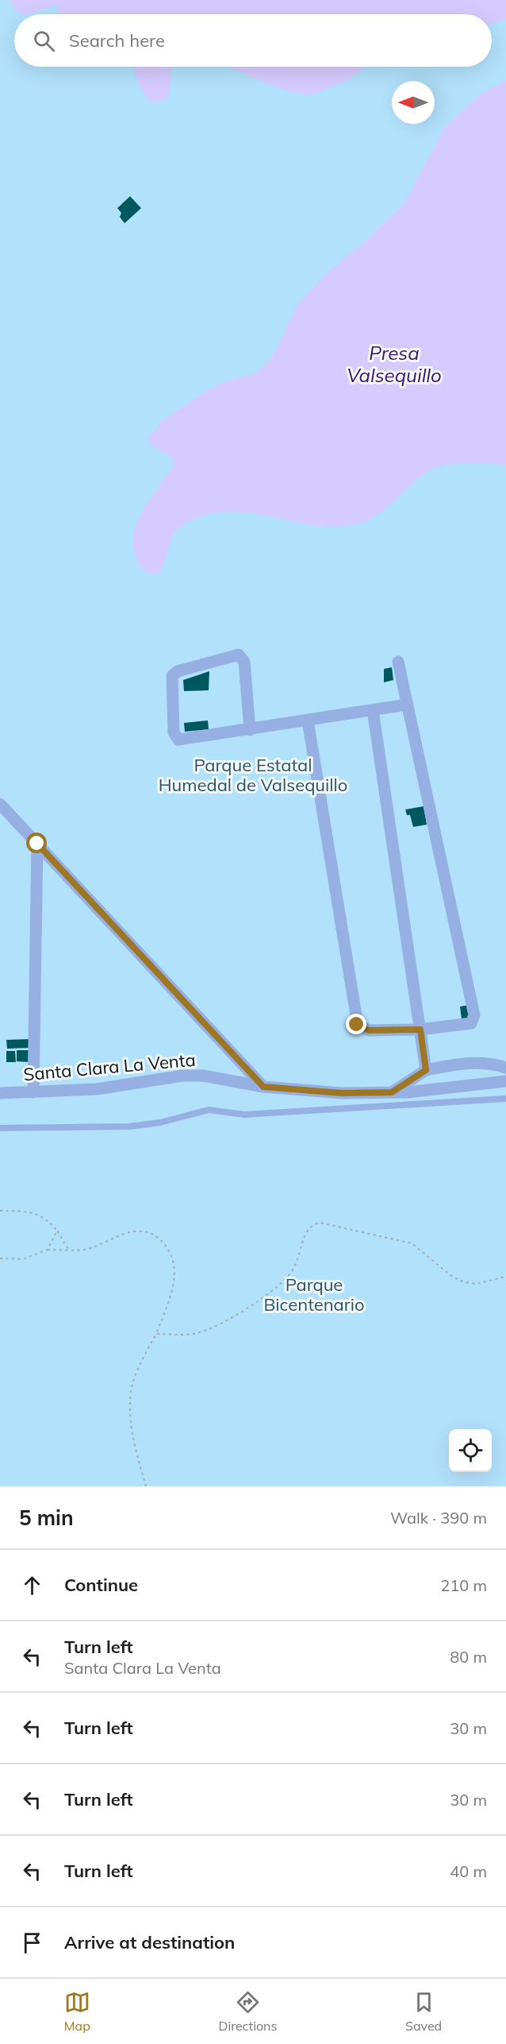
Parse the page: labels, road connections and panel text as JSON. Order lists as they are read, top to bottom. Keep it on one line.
{"streets":{"street":["Santa Clara La Venta"]},"water":["Presa Valsequillo"],"parks":["Parque Estatal Humedal de Valsequillo","Parque Bicentenario"],"north":"left","page":{"search":"Search here","heading":["5 min","Walk · 390 m"],"list":[["Continue","210 m"],["Turn left","Santa Clara La Venta","80 m"],["Turn left","30 m"],["Turn left","30 m"],["Turn left","40 m"],"Arrive at destination"],"nav":["Map","Directions","Saved"]}}
